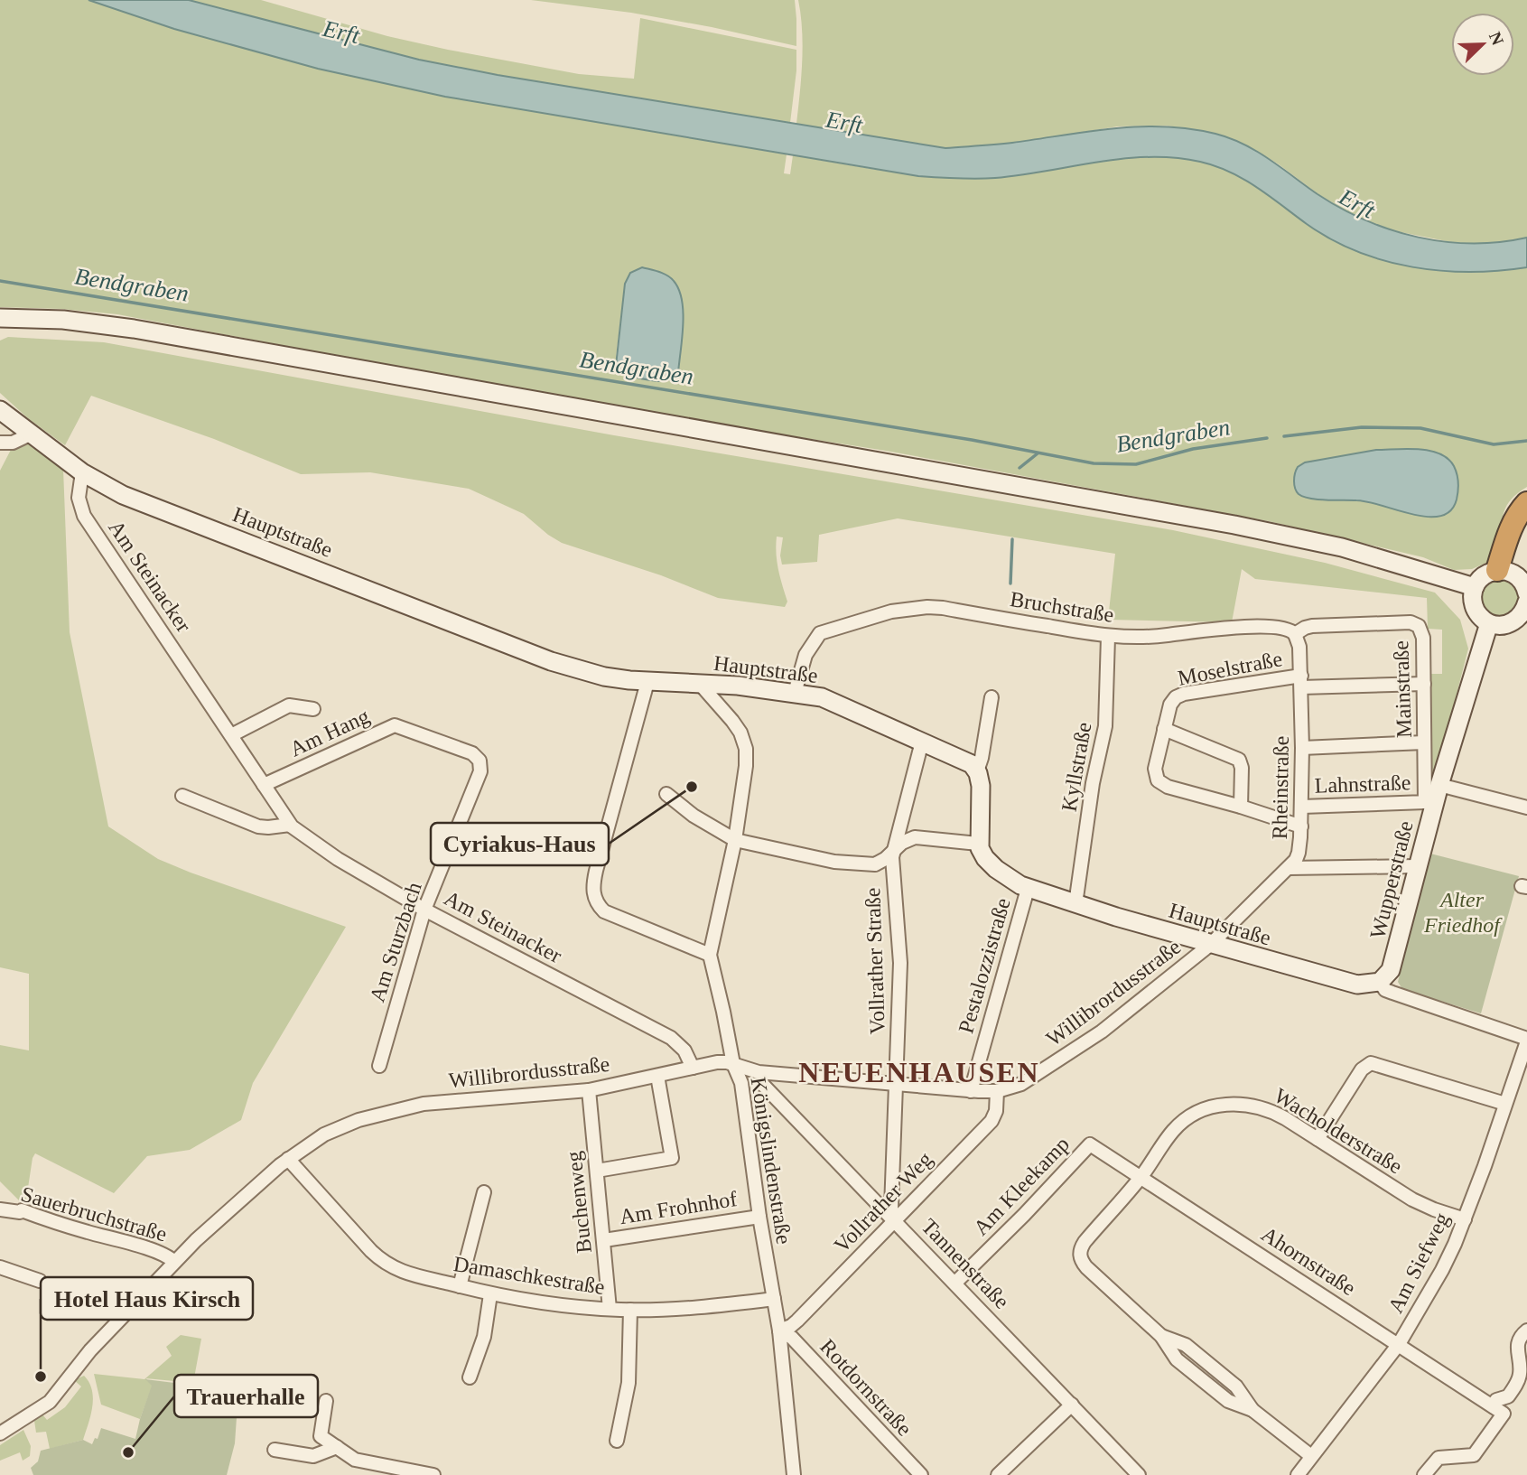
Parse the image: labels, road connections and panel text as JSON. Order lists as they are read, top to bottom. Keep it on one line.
{"streets":{"street":["Hauptstraße","Am Steinacker","Bruchstraße","Moselstraße","Mainstraße","Am Hang","Kyllstraße","Lahnstraße","Rheinstraße","Wupperstraße","Am Sturzbach","Vollrather Straße","Pestalozzistraße","Willibrordusstraße","Wacholderstraße","Königslindenstraße","Am Kleekamp","Buchenweg","Vollrather Weg","Am Frohnhof","Sauerbruchstraße","Ahornstraße","Am Siefweg","Tannenstraße","Damaschkestraße","Rotdornstraße"]},"crossings":[["Hauptstraße","Am Steinacker"],["Hauptstraße","Bruchstraße"],["Hauptstraße","Kyllstraße"],["Hauptstraße","Rheinstraße"],["Hauptstraße","Wupperstraße"],["Hauptstraße","Vollrather Straße"],["Hauptstraße","Pestalozzistraße"],["Hauptstraße","Willibrordusstraße"],["Hauptstraße","Königslindenstraße"],["Am Steinacker","Am Hang"],["Am Steinacker","Am Sturzbach"],["Am Steinacker","Willibrordusstraße"],["Bruchstraße","Mainstraße"],["Bruchstraße","Kyllstraße"],["Bruchstraße","Rheinstraße"],["Moselstraße","Mainstraße"],["Moselstraße","Rheinstraße"],["Mainstraße","Lahnstraße"],["Mainstraße","Rheinstraße"],["Am Hang","Am Sturzbach"],["Lahnstraße","Rheinstraße"],["Rheinstraße","Willibrordusstraße"],["Vollrather Straße","Willibrordusstraße"],["Vollrather Straße","Vollrather Weg"],["Vollrather Straße","Tannenstraße"],["Pestalozzistraße","Willibrordusstraße"],["Willibrordusstraße","Königslindenstraße"],["Willibrordusstraße","Buchenweg"],["Willibrordusstraße","Vollrather Weg"],["Willibrordusstraße","Sauerbruchstraße"],["Willibrordusstraße","Damaschkestraße"],["Wacholderstraße","Ahornstraße"],["Wacholderstraße","Am Siefweg"],["Königslindenstraße","Vollrather Weg"],["Königslindenstraße","Am Frohnhof"],["Königslindenstraße","Damaschkestraße"],["Königslindenstraße","Rotdornstraße"],["Am Kleekamp","Ahornstraße"],["Am Kleekamp","Tannenstraße"],["Buchenweg","Am Frohnhof"],["Buchenweg","Damaschkestraße"],["Vollrather Weg","Tannenstraße"],["Vollrather Weg","Rotdornstraße"],["Ahornstraße","Am Siefweg"]],"districts":["NEUENHAUSEN"],"water":["Erft","Bendgraben"],"parks":["Alter Friedhof"],"places":["Cyriakus-Haus","Hotel Haus Kirsch","Trauerhalle"],"north":"top right"}
